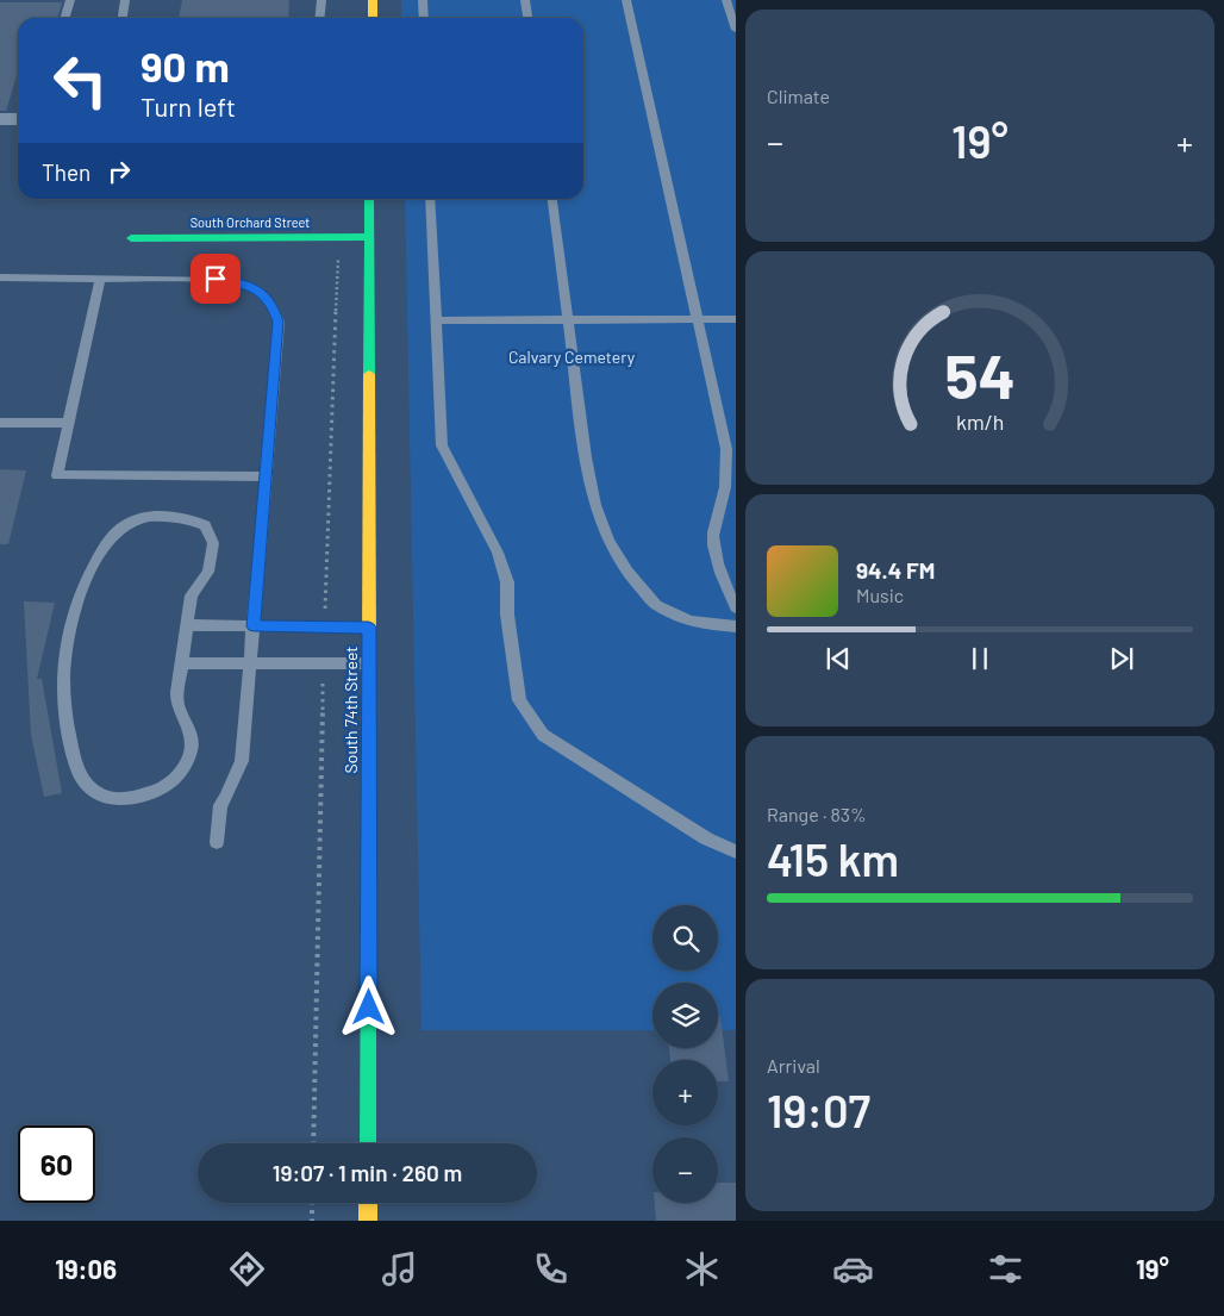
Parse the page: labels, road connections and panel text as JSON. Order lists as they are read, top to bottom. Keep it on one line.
{"streets":{"main road":["South Orchard Street","South 74th Street"]},"crossings":[["South Orchard Street","South 74th Street"]],"parks":["Calvary Cemetery"],"page":{"tile":["Climate",["Range · 83%","415 km"],["Arrival","19:07"]],"turn":["90 m","Turn left"],"heat":["−","19°","+"],"then":"Then","song":["94.4 FM","Music"],"map_buttons":["+","−"],"limit":"60","trip":"19:07 · 1 min · 260 m","tabs":["19:06","19°"],"gauge":["54","km/h"]}}
